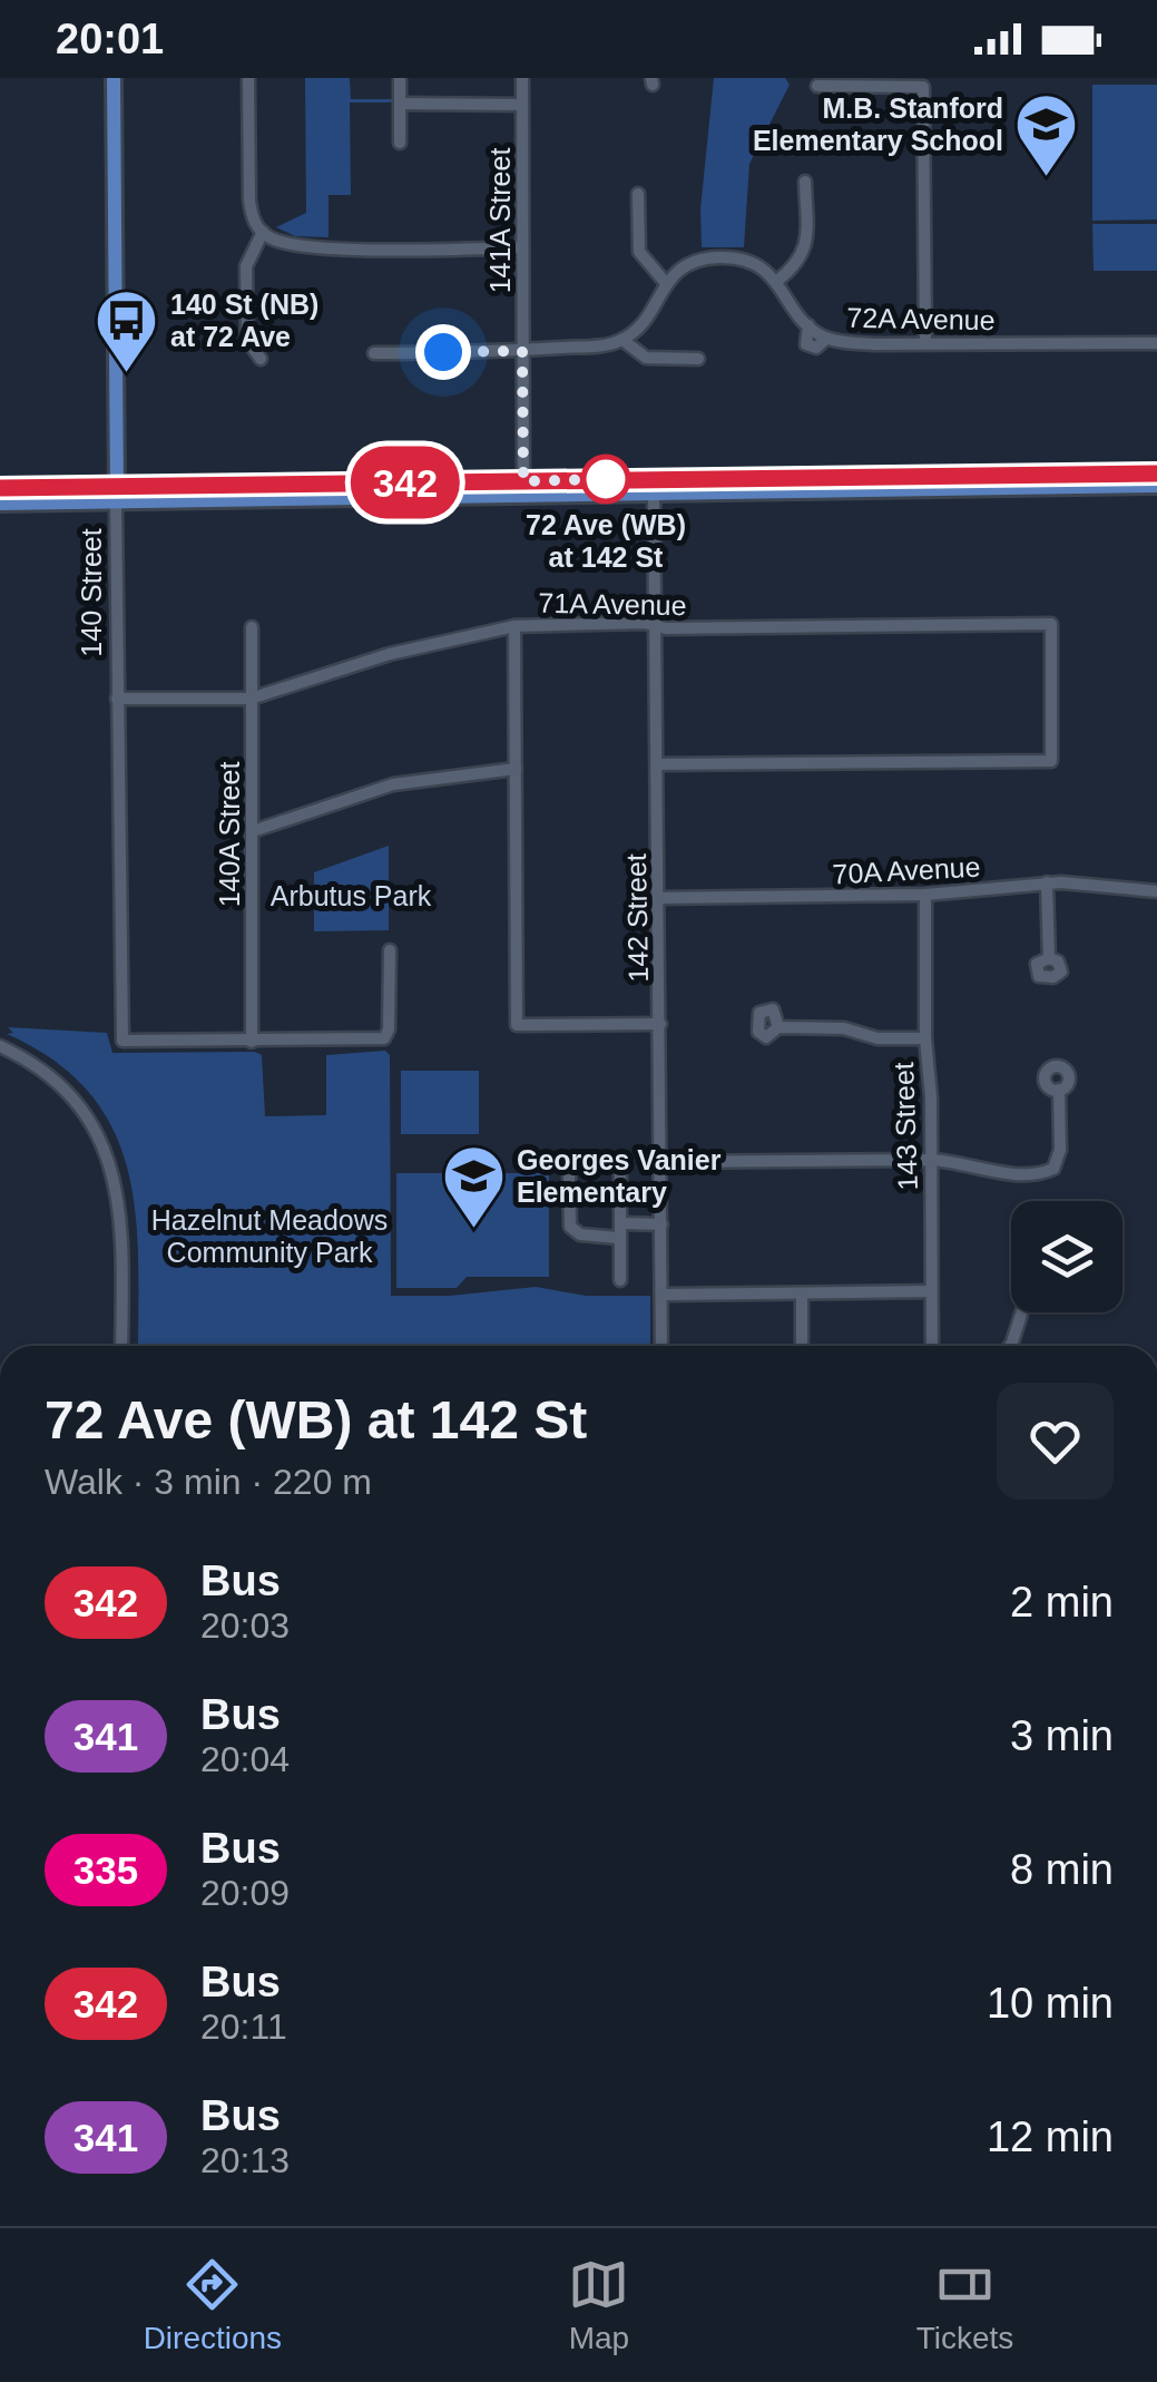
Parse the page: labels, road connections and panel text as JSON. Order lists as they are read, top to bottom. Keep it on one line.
{"streets":{"main road":["140 Street"],"street":["141A Street","72A Avenue","71A Avenue","140A Street","70A Avenue","142 Street","143 Street"]},"crossings":[["140 Street","71A Avenue"],["140 Street","140A Street"],["71A Avenue","140A Street"],["71A Avenue","142 Street"],["70A Avenue","142 Street"],["70A Avenue","143 Street"]],"parks":["Arbutus Park","Hazelnut Meadows Community Park"],"places":{"school or university":["M.B. Stanford Elementary School","Georges Vanier Elementary"],"bus stop":["140 St (NB) at 72 Ave"],"other":["72 Ave (WB) at 142 St"]},"lines":["bus line 342"],"page":{"status":"20:01","on_map":"342","heading":["72 Ave (WB) at 142 St","Walk · 3 min · 220 m"],"list":[{"mark":"342","name":"Bus","note":"20:03","value":"2 min"},{"mark":"341","name":"Bus","note":"20:04","value":"3 min"},{"mark":"335","name":"Bus","note":"20:09","value":"8 min"},{"mark":"342","name":"Bus","note":"20:11","value":"10 min"},{"mark":"341","name":"Bus","note":"20:13","value":"12 min"}],"tabs":["Directions","Map","Tickets"]}}
